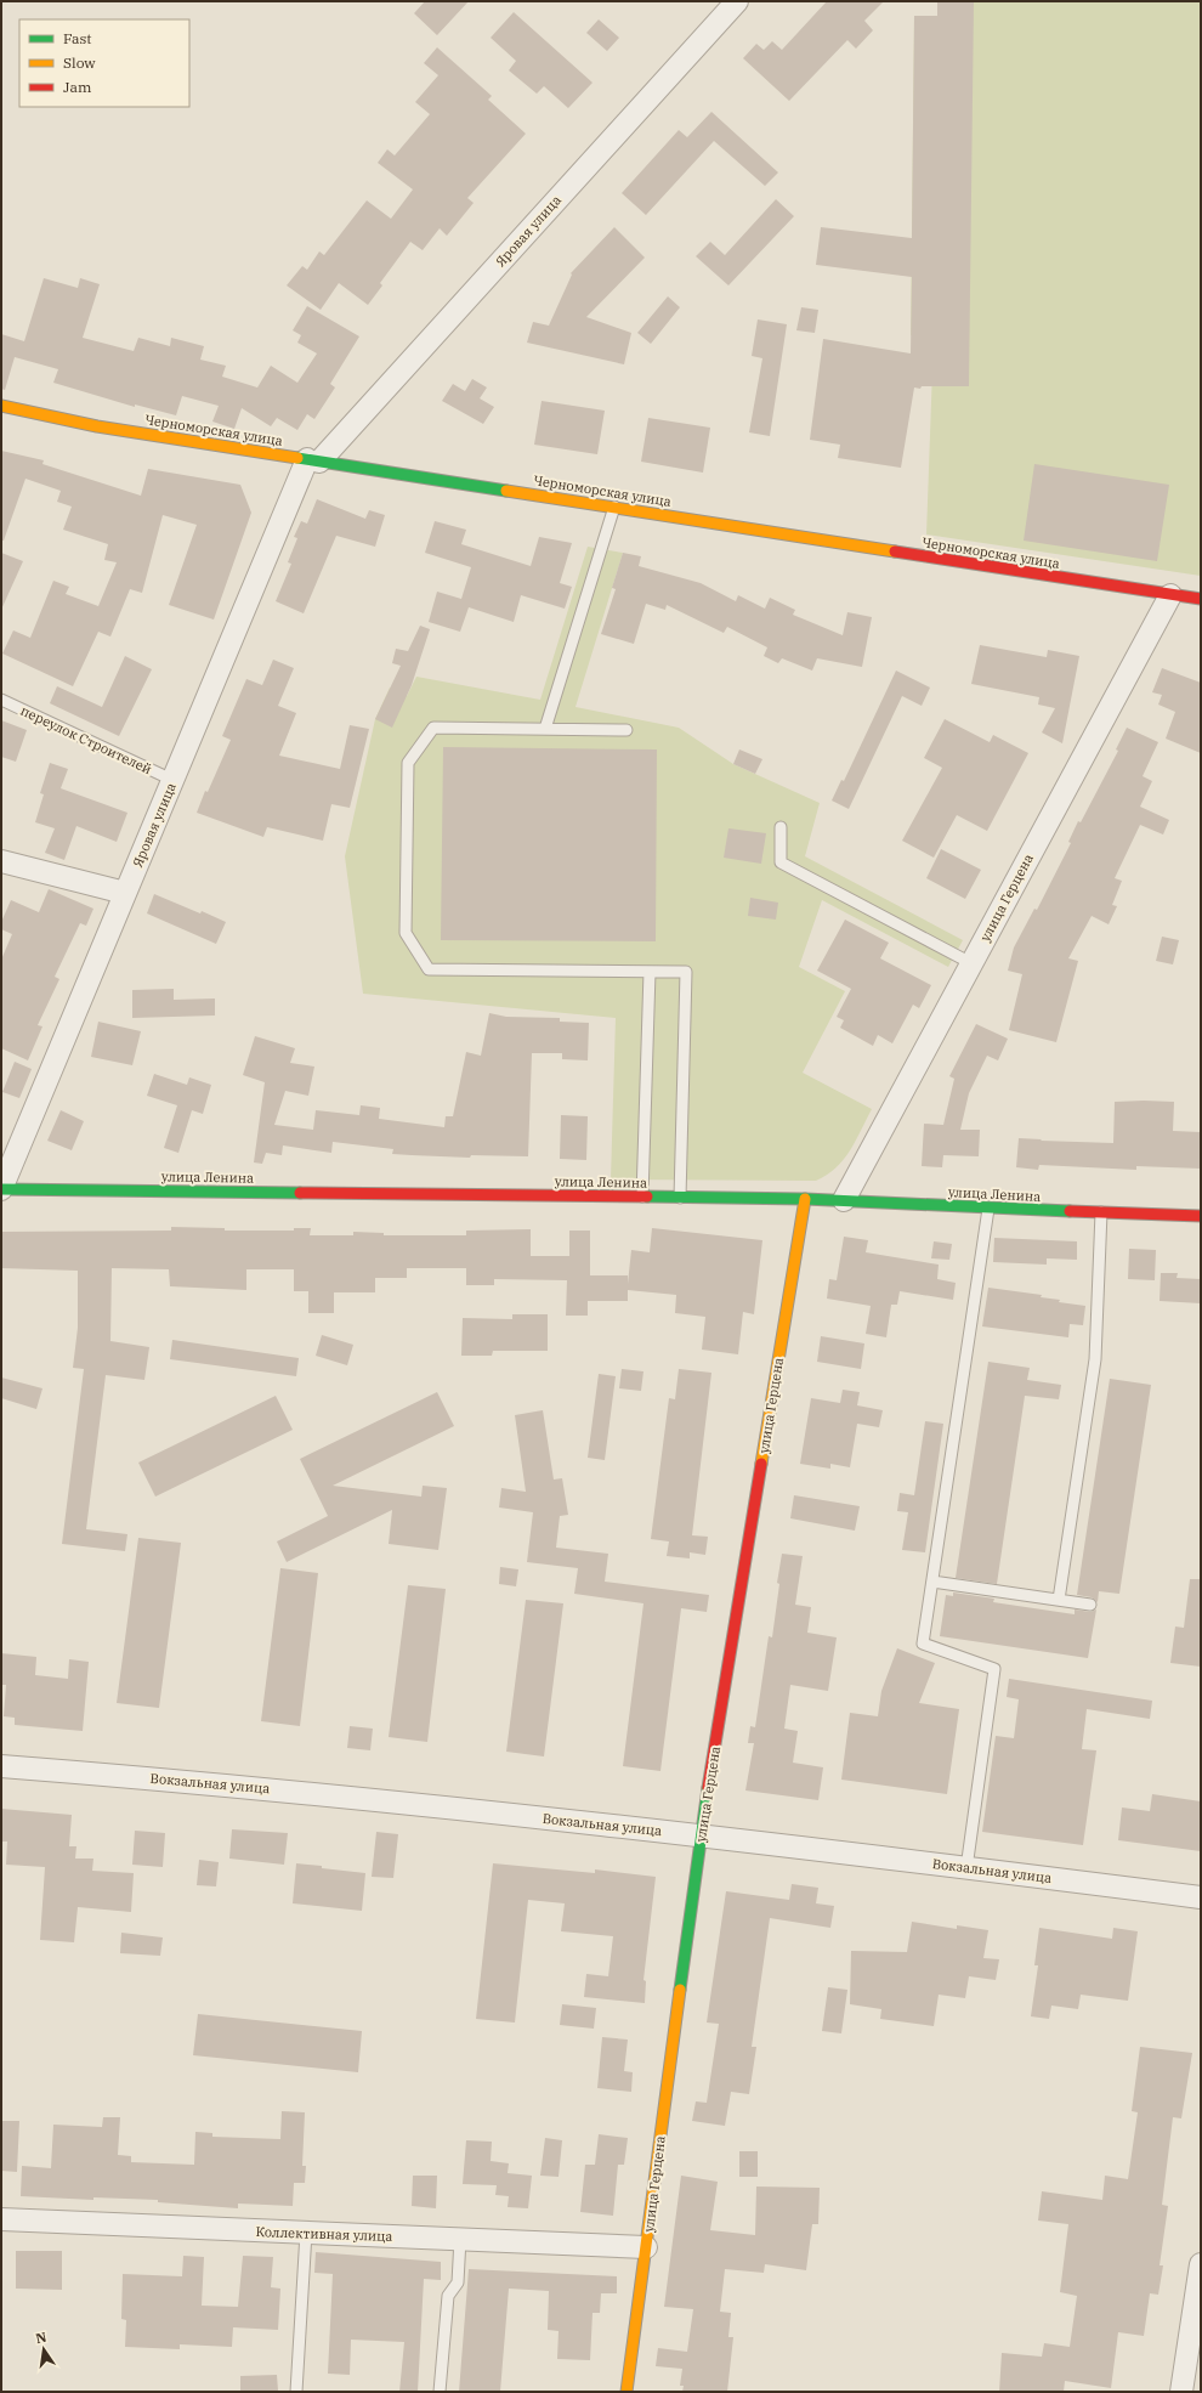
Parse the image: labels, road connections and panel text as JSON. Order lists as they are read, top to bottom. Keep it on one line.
{"streets":{"street":["Яровая улица","Черноморская улица","улица Герцена","улица Ленина","Вокзальная улица","Коллективная улица"],"lane":["переулок Строителей"]},"crossings":[["Яровая улица","Черноморская улица"],["Яровая улица","переулок Строителей"],["Яровая улица","улица Ленина"],["Черноморская улица","улица Герцена"],["улица Герцена","улица Ленина"],["улица Герцена","Вокзальная улица"],["улица Герцена","Коллективная улица"]],"legend":["Fast","Slow","Jam"],"north":"top"}
